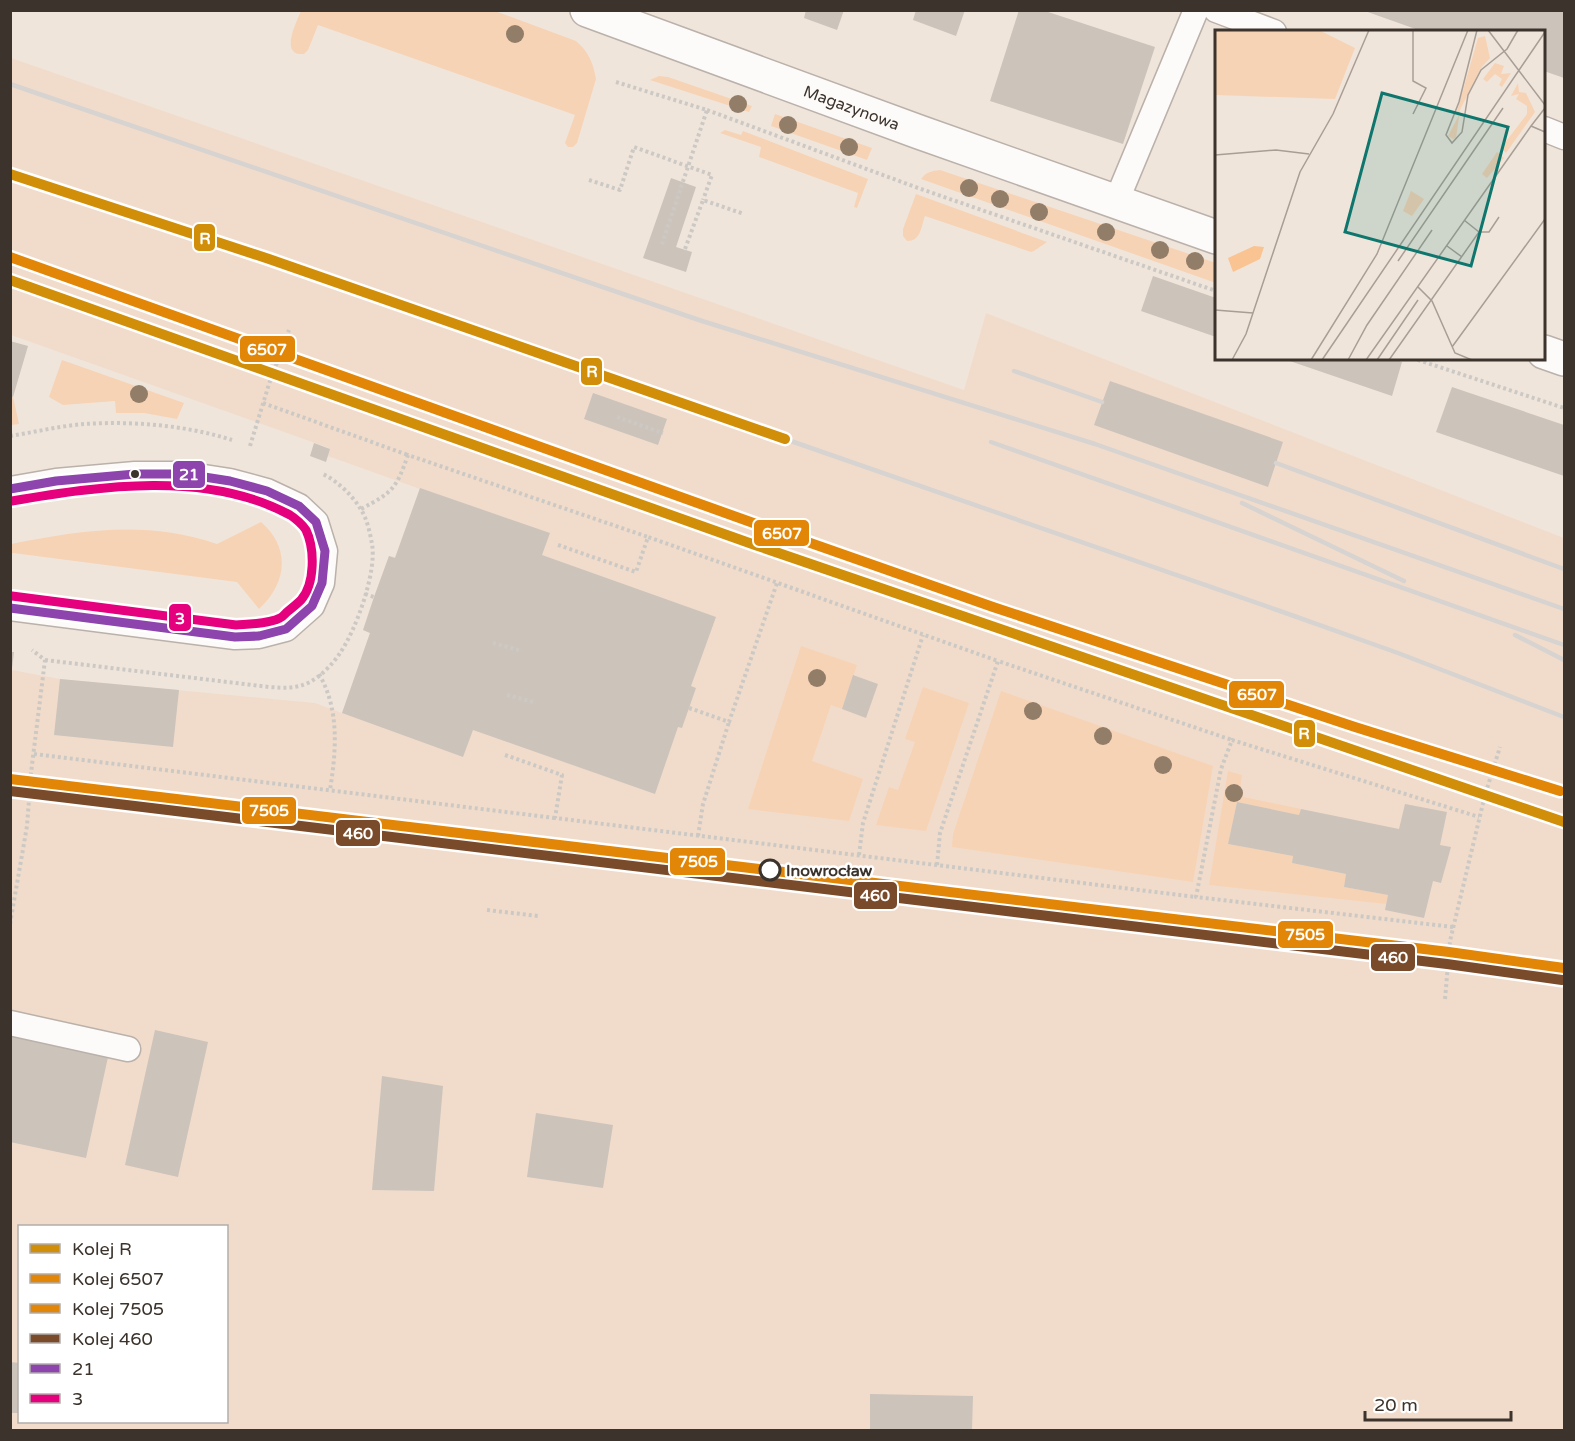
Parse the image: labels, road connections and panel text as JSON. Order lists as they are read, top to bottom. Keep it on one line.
{"streets":{"street":["Magazynowa"]},"places":["Inowrocław"],"lines":["rail line R","rail line 6507","transit line 21","transit line 3","rail line 7505","rail line 460"],"legend":["Kolej R","Kolej 6507","Kolej 7505","Kolej 460","21","3"],"scale_bar":"20 m"}
